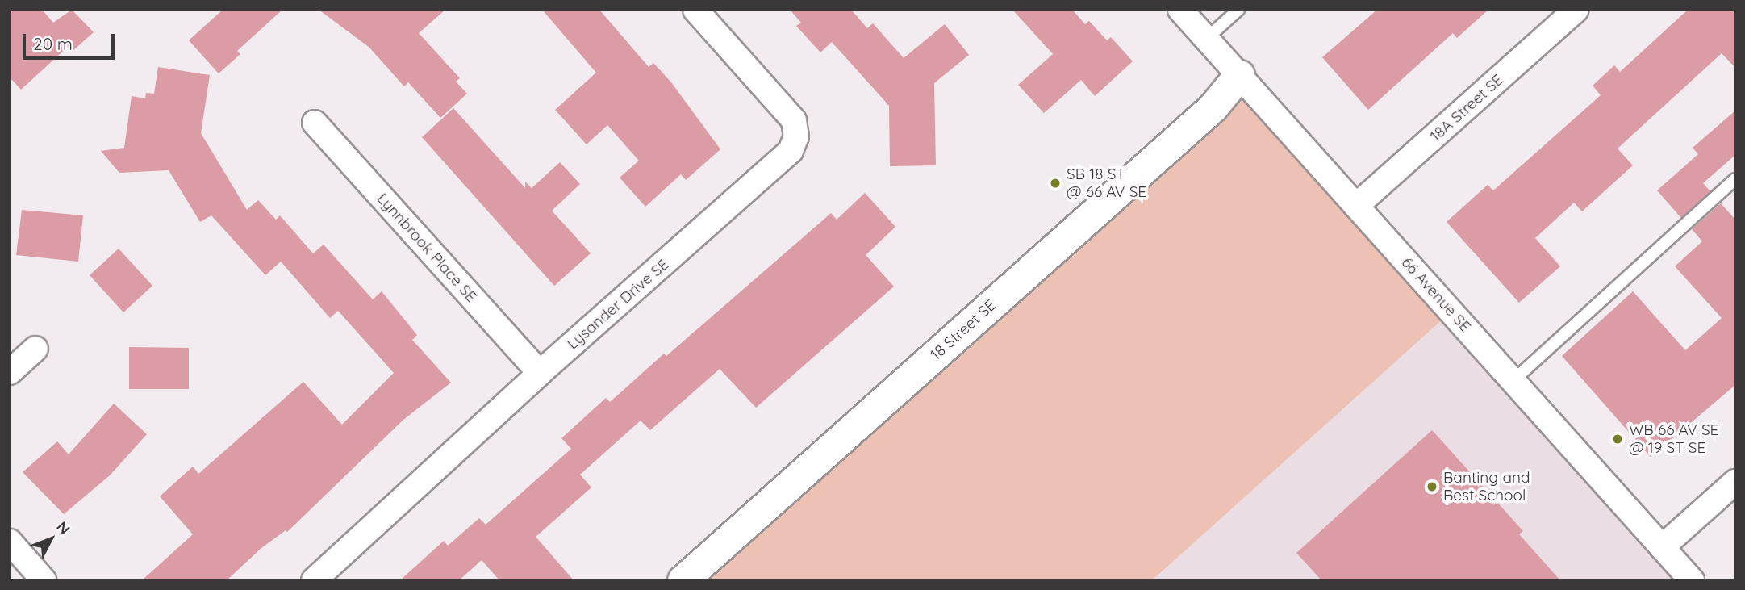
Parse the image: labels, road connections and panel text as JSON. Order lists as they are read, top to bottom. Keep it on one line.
{"streets":{"street":["18A Street SE","Lynnbrook Place SE","66 Avenue SE","Lysander Drive SE","18 Street SE"]},"crossings":[["18A Street SE","66 Avenue SE"],["Lynnbrook Place SE","Lysander Drive SE"],["66 Avenue SE","18 Street SE"]],"places":["SB 18 ST @ 66 AV SE","WB 66 AV SE @ 19 ST SE","Banting and Best School"],"scale_bar":"20 m","north":"top right"}
